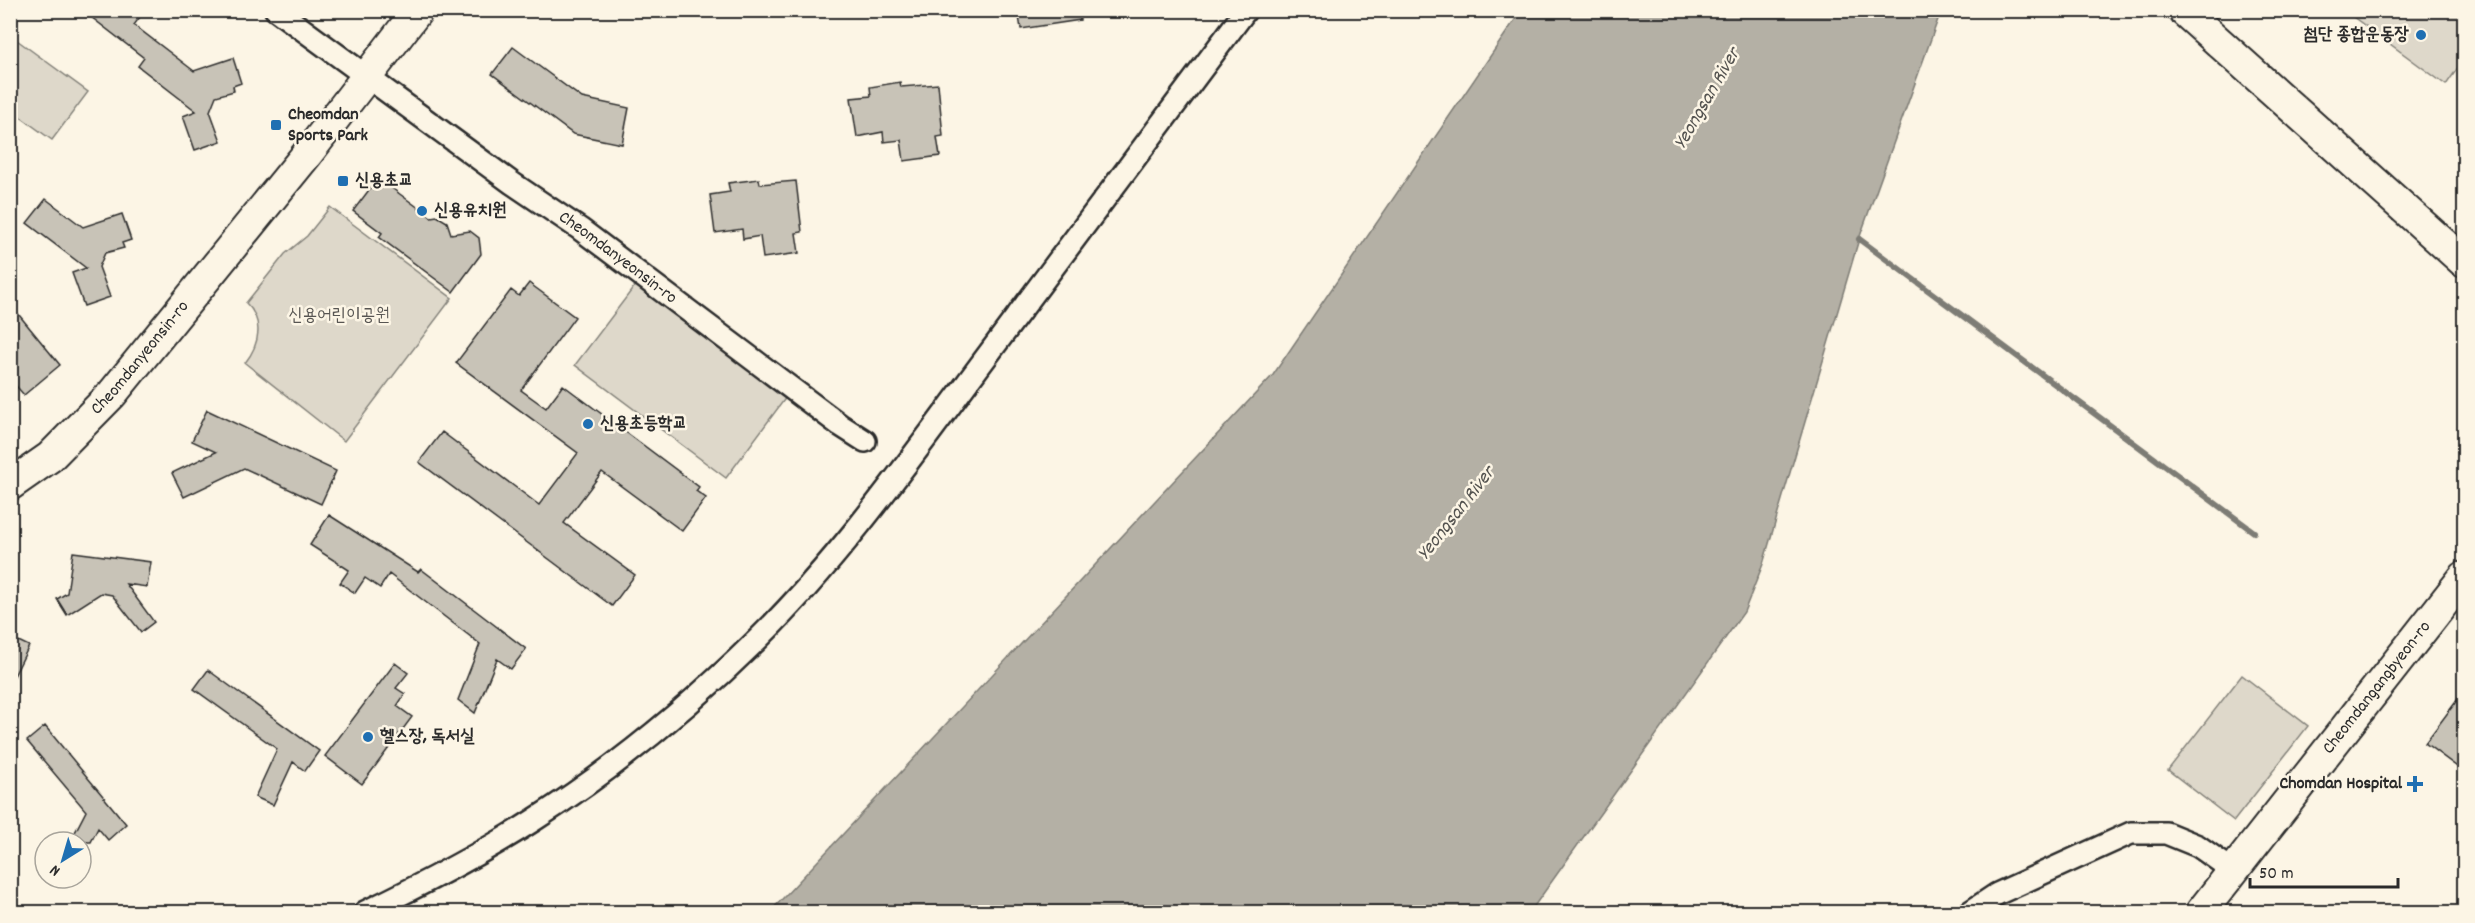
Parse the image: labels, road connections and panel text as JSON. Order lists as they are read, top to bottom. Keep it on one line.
{"streets":{"street":["Cheomdanyeonsin-ro","Cheomdangangbyeon-ro"]},"water":["Yeongsan River"],"parks":["신용어린이공원"],"places":{"other":["첨단 종합운동장","신용유치원","신용초등학교","헬스장, 독서실"],"transit":["Cheomdan Sports Park","신용초교"],"health":["Chomdan Hospital"]},"scale_bar":"50 m","north":"bottom left"}
